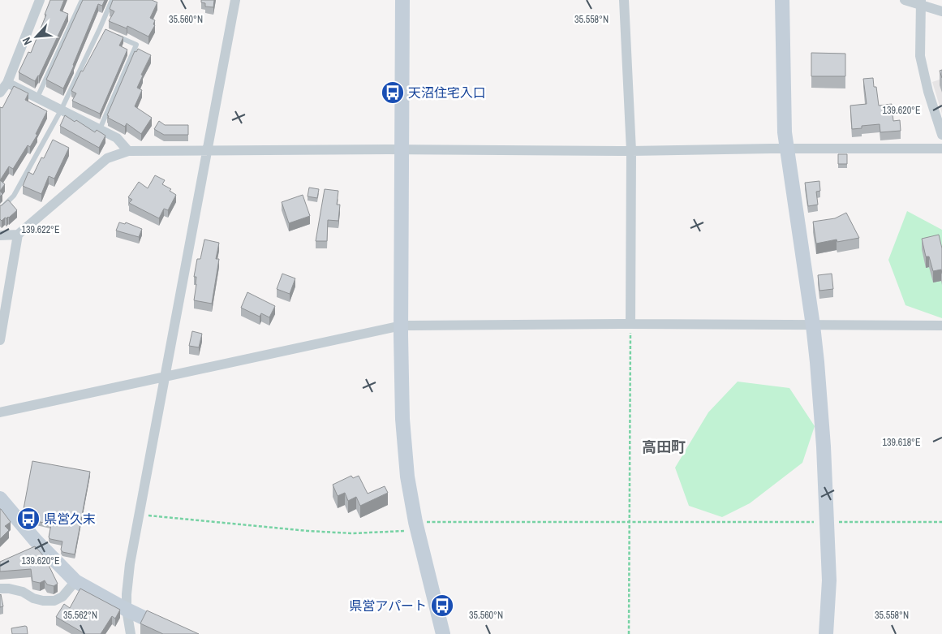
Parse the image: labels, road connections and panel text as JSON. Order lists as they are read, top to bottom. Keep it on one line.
{"districts":["高田町"],"places":{"bus stop":["天沼住宅入口","県営久末","県営アパート"]},"north":"bottom left","coordinates":["35.560°N","35.558°N","139.620°E","139.622°E","139.618°E","35.562°N"]}
